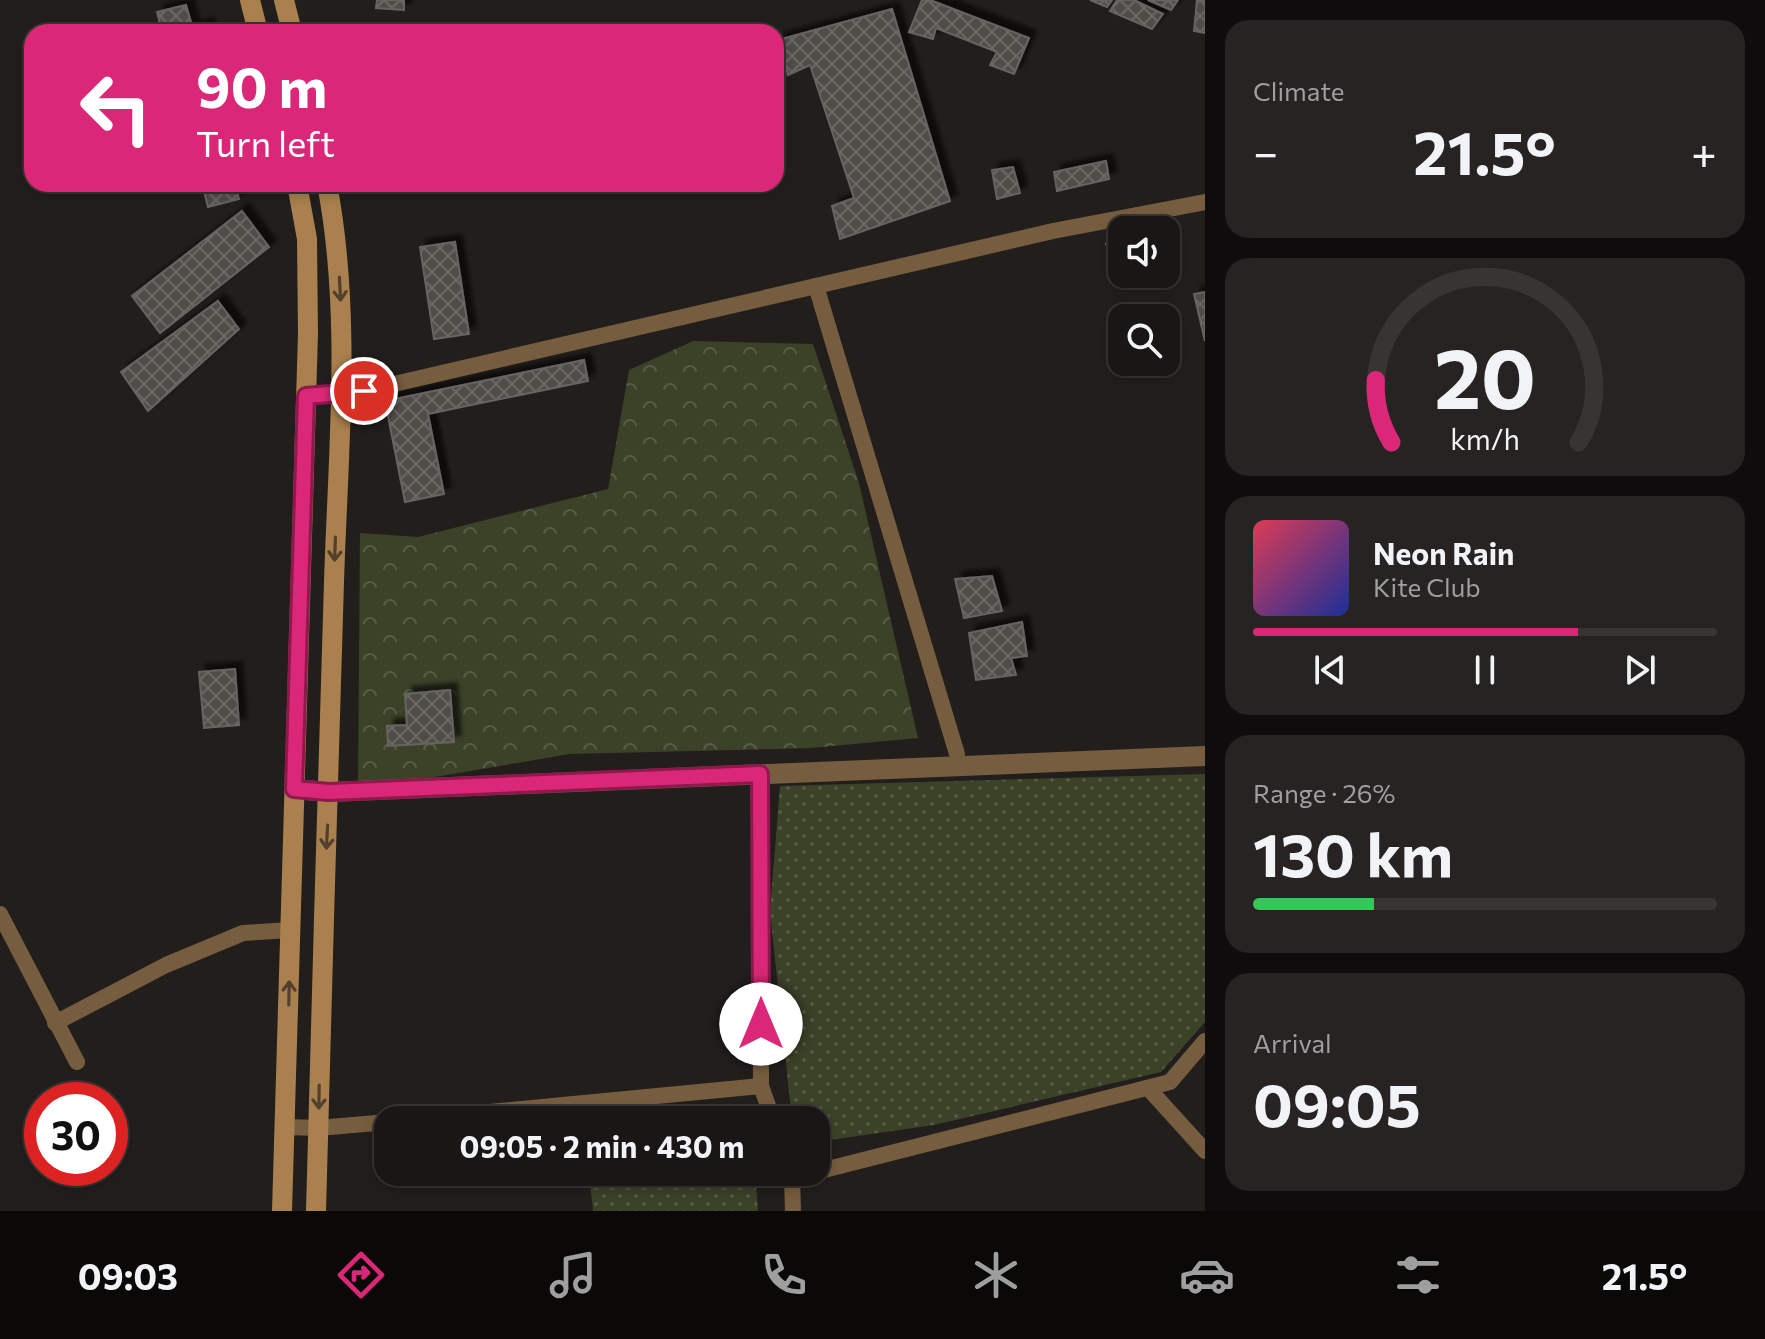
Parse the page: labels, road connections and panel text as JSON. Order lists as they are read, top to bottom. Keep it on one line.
{"page":{"tile":["Climate",["Range · 26%","130 km"],["Arrival","09:05"]],"turn":["90 m","Turn left"],"heat":["−","21.5°","+"],"song":["Neon Rain","Kite Club"],"limit":"30","trip":"09:05 · 2 min · 430 m","tabs":["09:03","21.5°"],"gauge":["20","km/h"]}}
